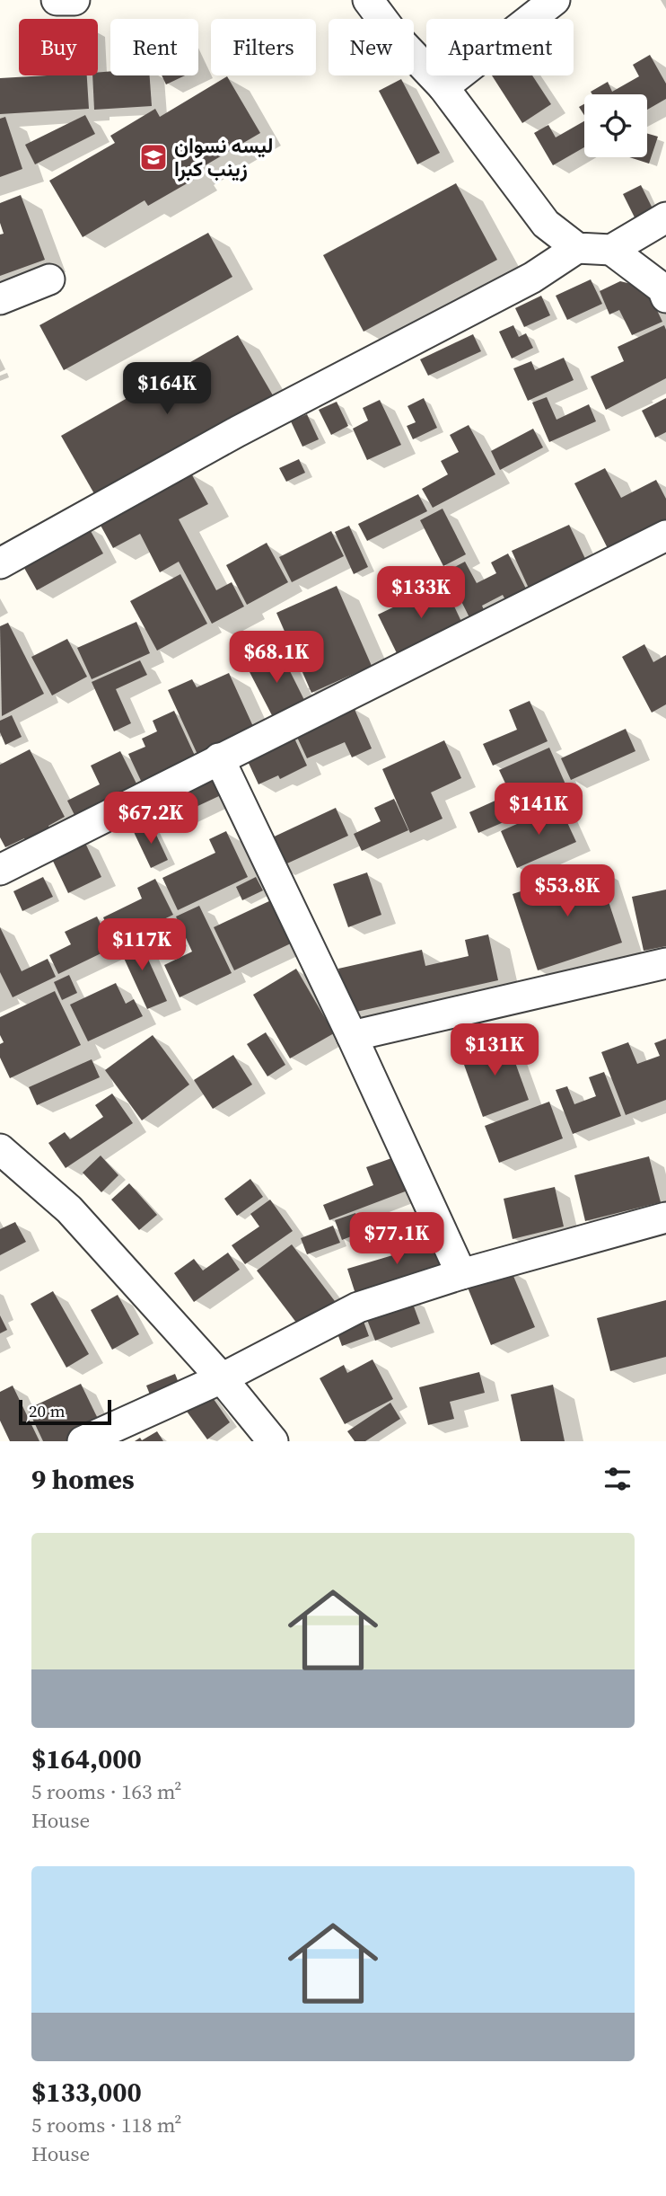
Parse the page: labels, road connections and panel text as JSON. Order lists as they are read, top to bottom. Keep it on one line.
{"places":{"school or university":["لیسه نسوان زینب کبرا"]},"scale_bar":"20 m","page":{"chip":["Buy","Rent","Filters","New","Apartment"],"price":["$164K","$133K","$68.1K","$141K","$67.2K","$53.8K","$117K","$131K","$77.1K"],"scale":"20 m","heading":"9 homes","list":[{"name":"$164,000","note":"5 rooms · 163 m² · House"},{"name":"$133,000","note":"5 rooms · 118 m² · House"}]}}
